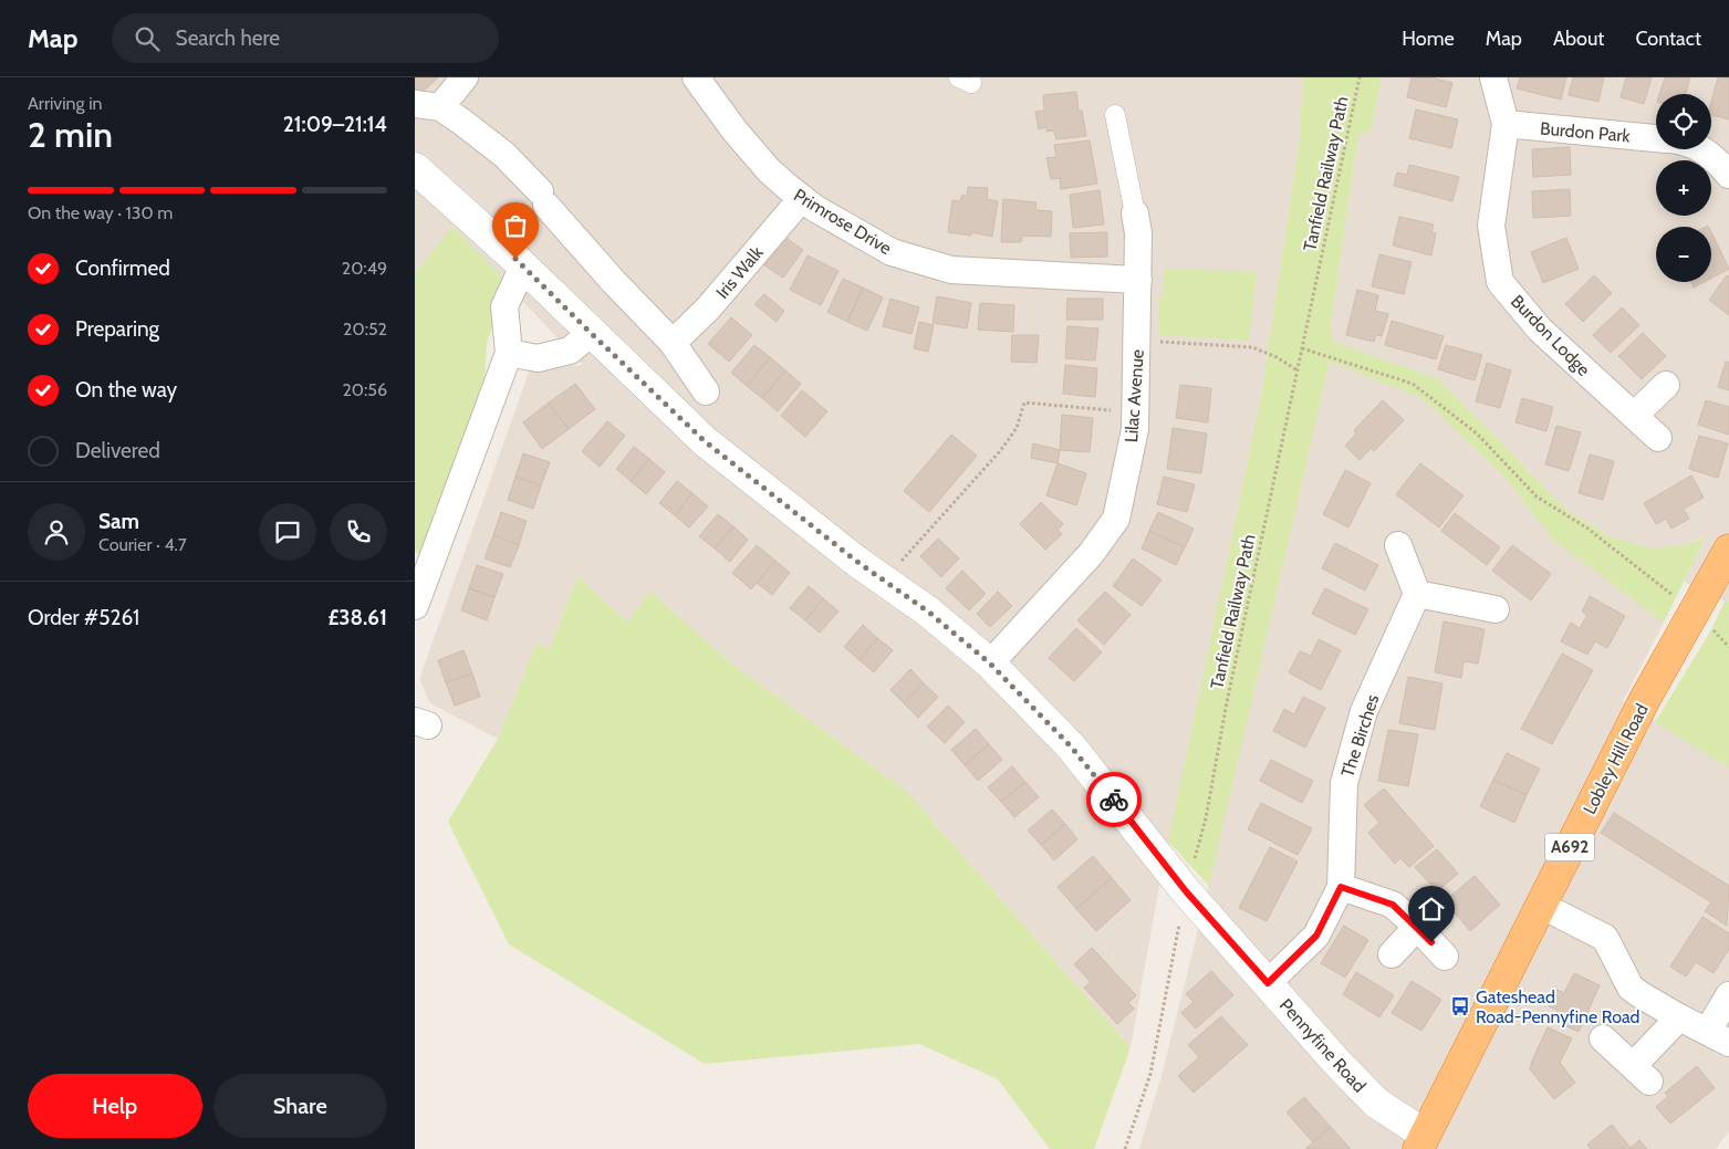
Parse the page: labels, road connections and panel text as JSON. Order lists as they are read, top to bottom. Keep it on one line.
{"streets":{"highway":["Lobley Hill Road","A692"],"street":["Burdon Park","Primrose Drive","Iris Walk","Burdon Lodge","Lilac Avenue","The Birches","Pennyfine Road"],"path":["Tanfield Railway Path"]},"crossings":[["Burdon Park","Burdon Lodge"],["Tanfield Railway Path","Pennyfine Road"],["Primrose Drive","Iris Walk"],["Primrose Drive","Lilac Avenue"],["Lilac Avenue","Pennyfine Road"],["The Birches","Pennyfine Road"],["Lobley Hill Road","Pennyfine Road"]],"places":{"bus stop":["Gateshead Road-Pennyfine Road"]},"page":{"header":"Map","search":"Search here","nav":["Home","Map","About","Contact"],"heading":["2 min","Arriving in","21:09–21:14"],"panel":["Sam","Courier · 4.7","Order #5261","£38.61"],"map_buttons":["+","−"],"bar":"On the way · 130 m","list":[["Confirmed","20:49"],["Preparing","20:52"],["On the way","20:56"],"Delivered"],"buttons":["Help","Share"]}}
